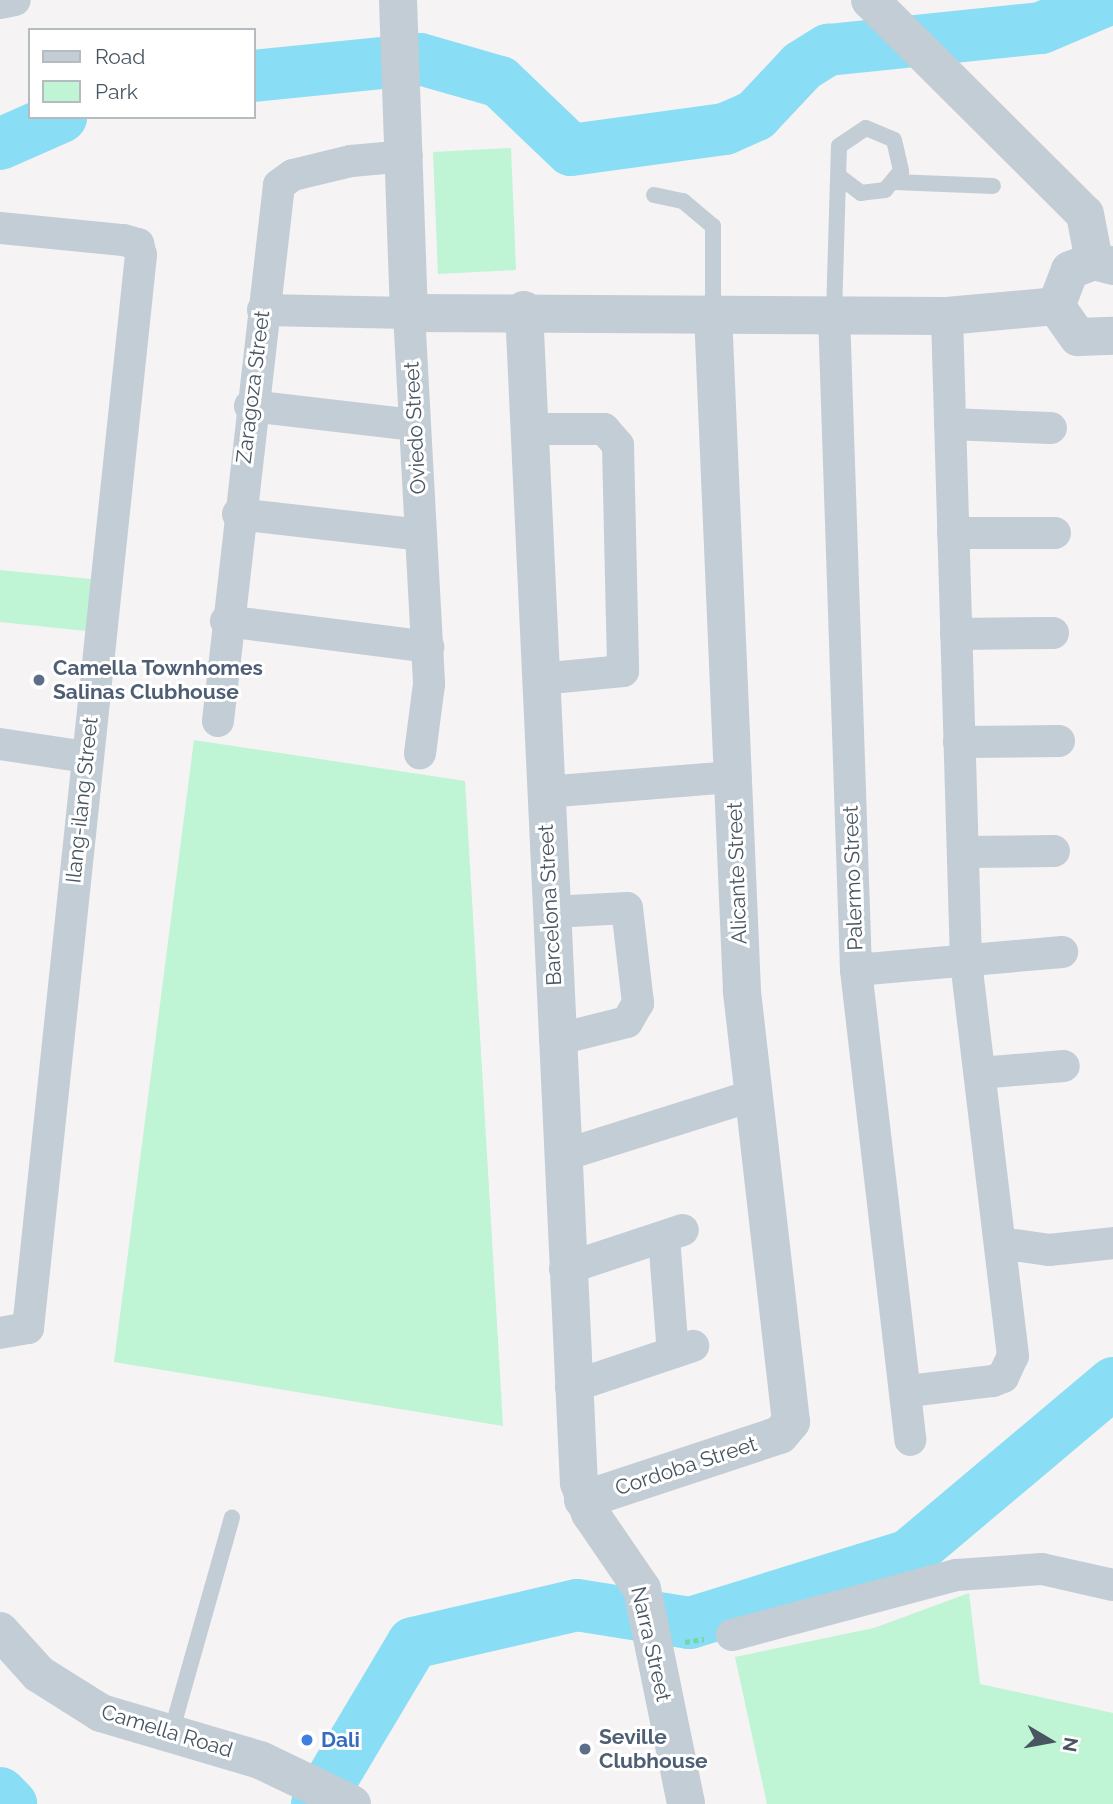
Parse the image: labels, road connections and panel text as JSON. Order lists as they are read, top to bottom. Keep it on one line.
{"streets":{"street":["Zaragoza Street","Oviedo Street","Ilang-ilang Street","Alicante Street","Palermo Street","Barcelona Street","Cordoba Street","Narra Street","Camella Road"]},"crossings":[["Zaragoza Street","Oviedo Street"],["Alicante Street","Cordoba Street"],["Barcelona Street","Cordoba Street"],["Barcelona Street","Narra Street"],["Cordoba Street","Narra Street"]],"places":["Camella Townhomes Salinas Clubhouse","Dali","Seville Clubhouse"],"legend":["Road","Park"],"north":"right"}
